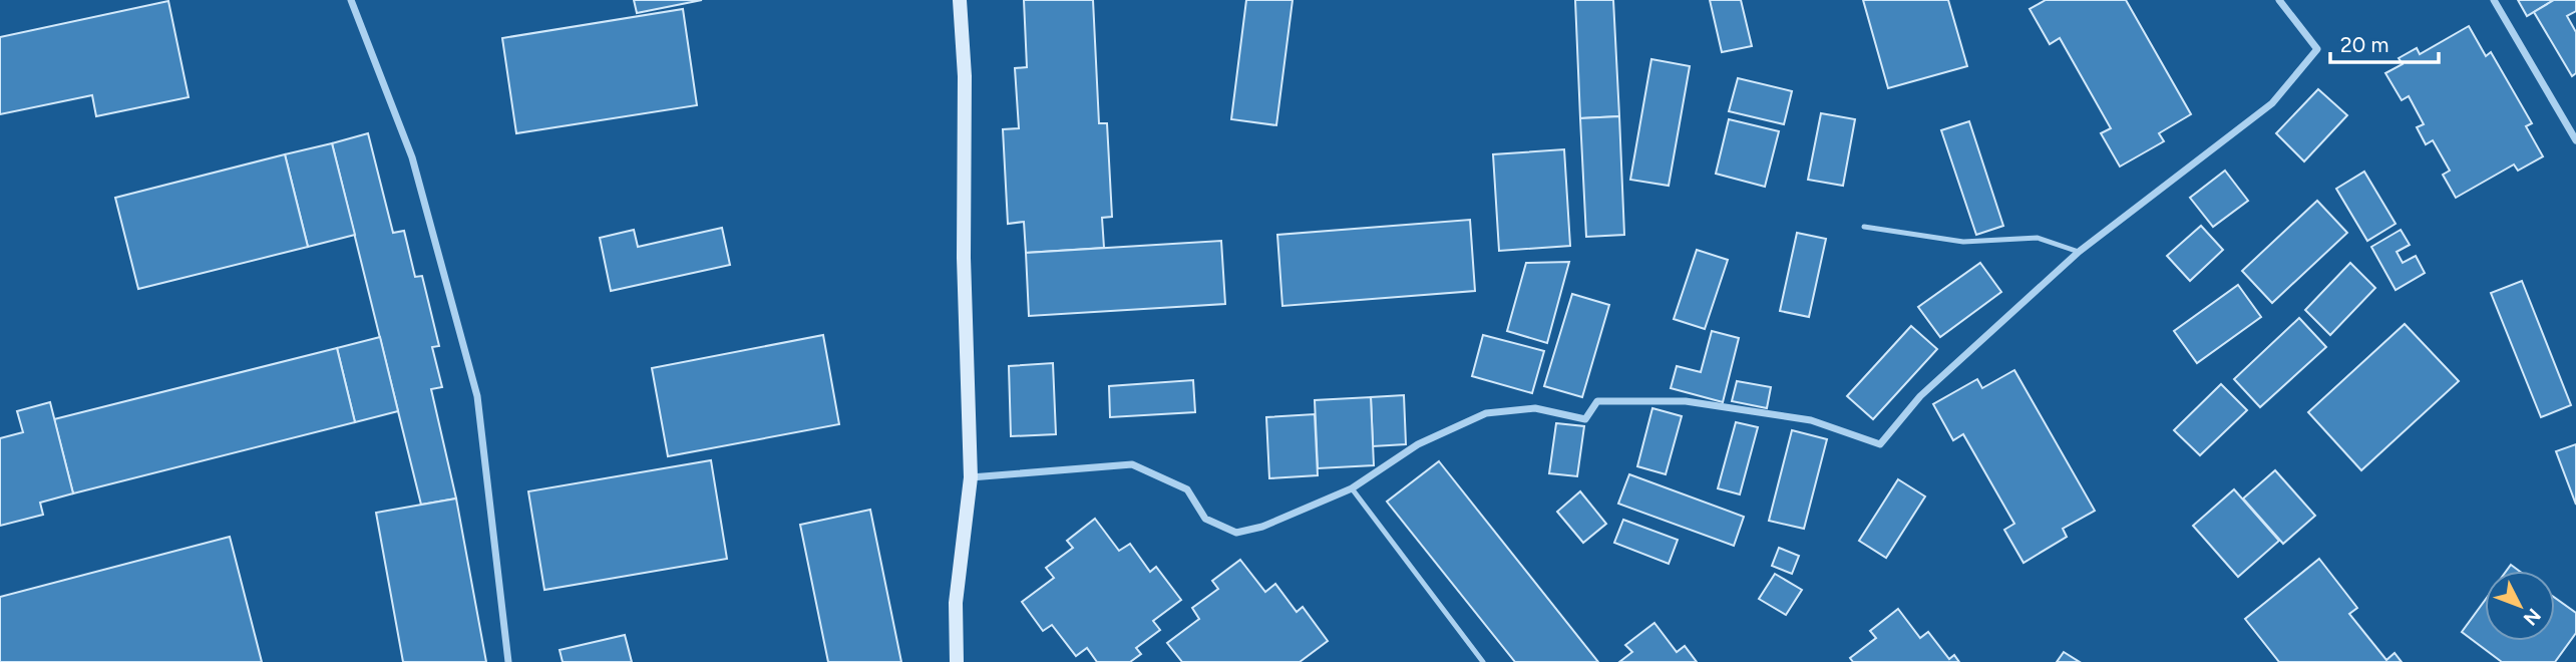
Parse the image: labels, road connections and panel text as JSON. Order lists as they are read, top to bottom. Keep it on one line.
{"scale_bar":"20 m","north":"bottom right"}
